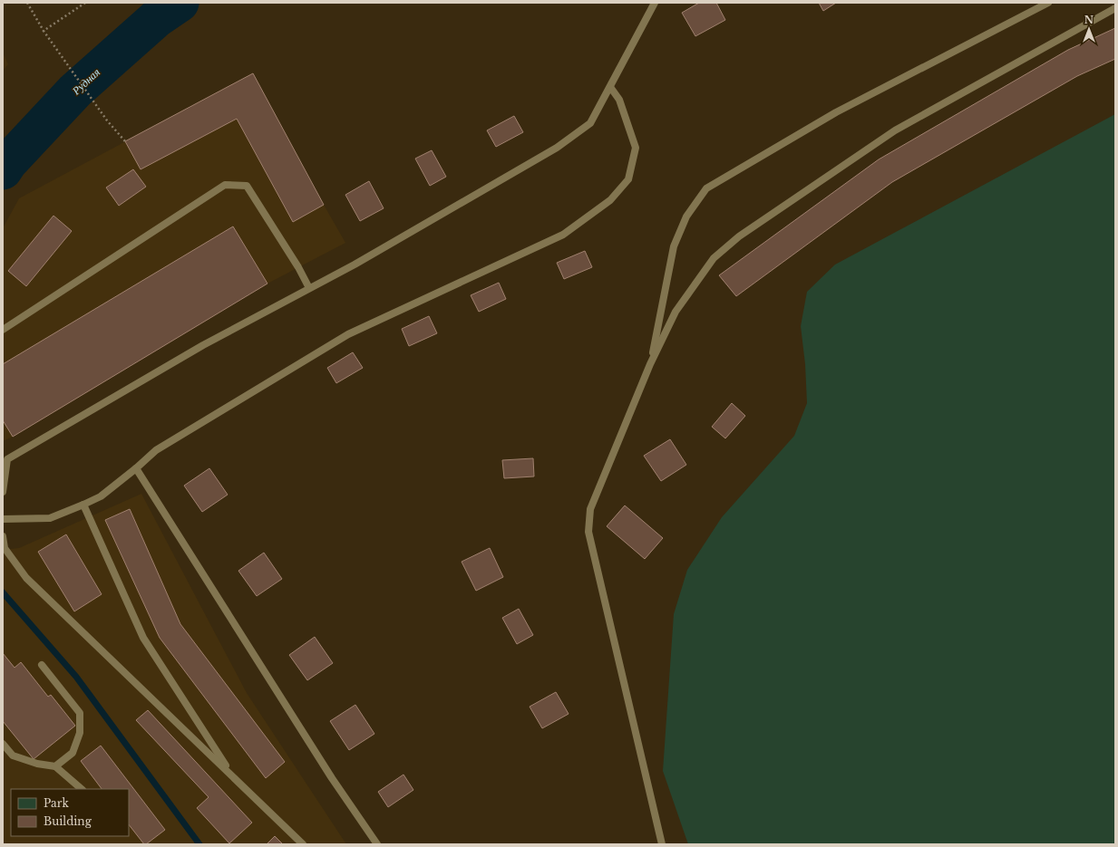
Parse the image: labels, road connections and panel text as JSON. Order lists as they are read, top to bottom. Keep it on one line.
{"water":["Рудная"],"legend":["Park","Building"],"north":"top"}
